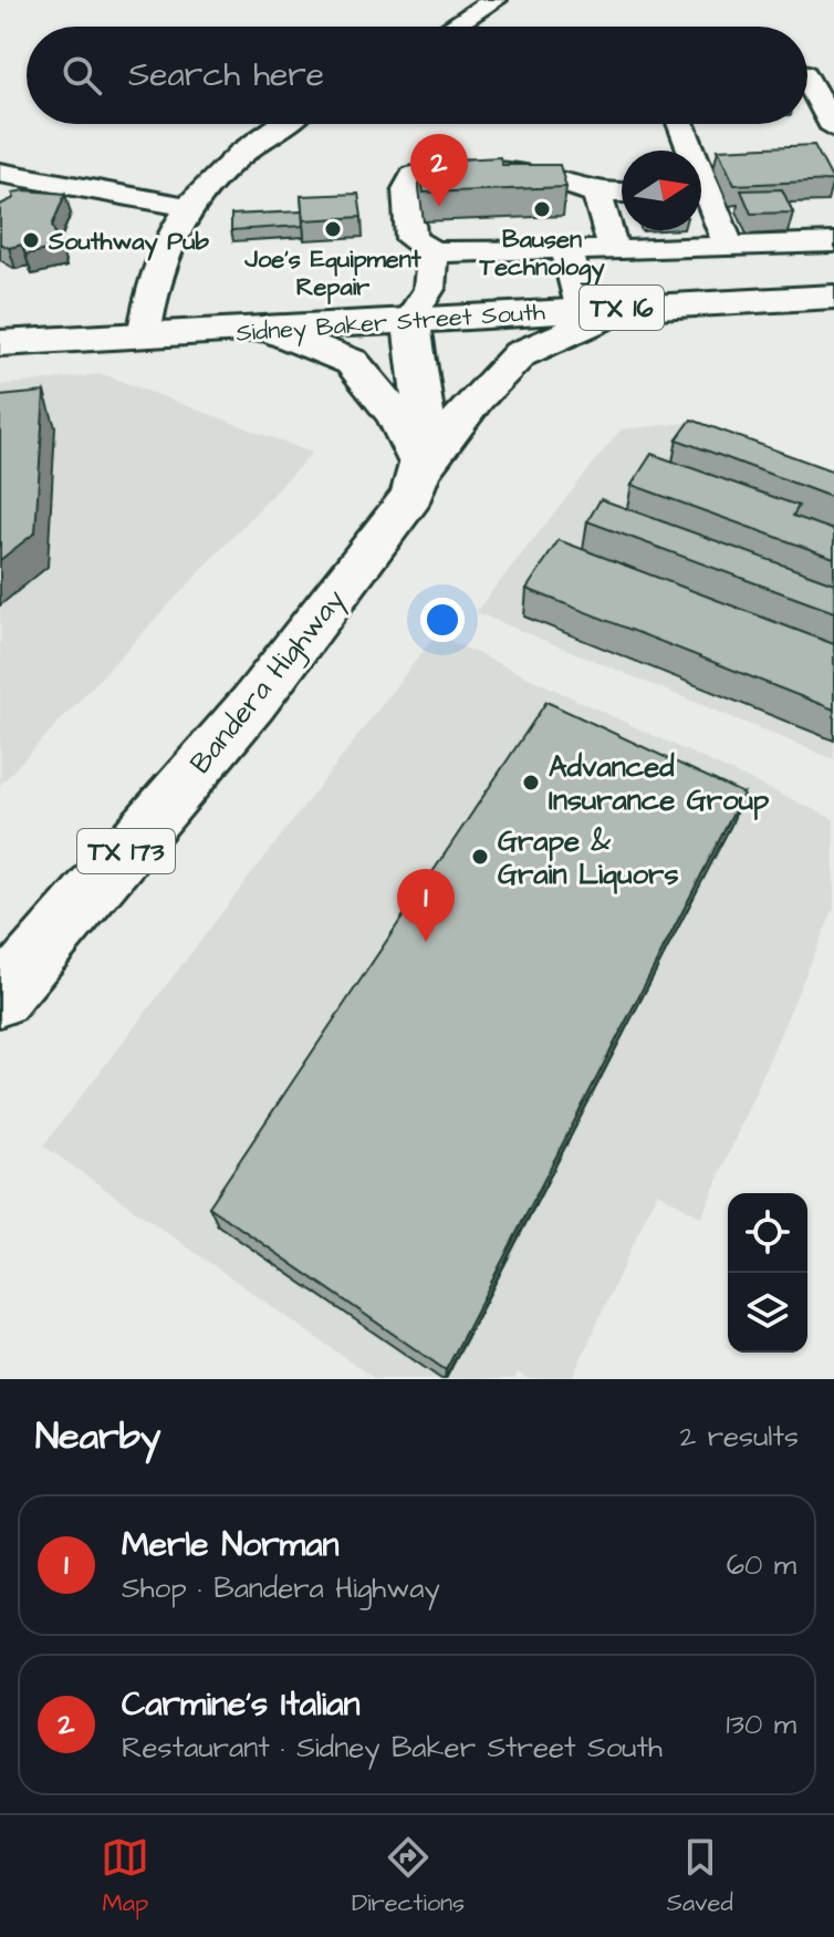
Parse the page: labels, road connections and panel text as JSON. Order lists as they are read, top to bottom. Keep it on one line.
{"streets":{"main road":["TX 16","Sidney Baker Street South","Bandera Highway","TX 173"]},"crossings":[["TX 16","Sidney Baker Street South"],["Sidney Baker Street South","Bandera Highway"]],"places":["Bausen Technology","Joe's Equipment Repair","Southway Pub","Advanced Insurance Group","Grape & Grain Liquors"],"north":"right","page":{"search":"Search here","pins":["2","1"],"heading":["Nearby","2 results"],"list":[{"mark":"1","name":"Merle Norman","note":"Shop · Bandera Highway","value":"60 m"},{"mark":"2","name":"Carmine's Italian","note":"Restaurant · Sidney Baker Street South","value":"130 m"}],"nav":["Map","Directions","Saved"]}}
